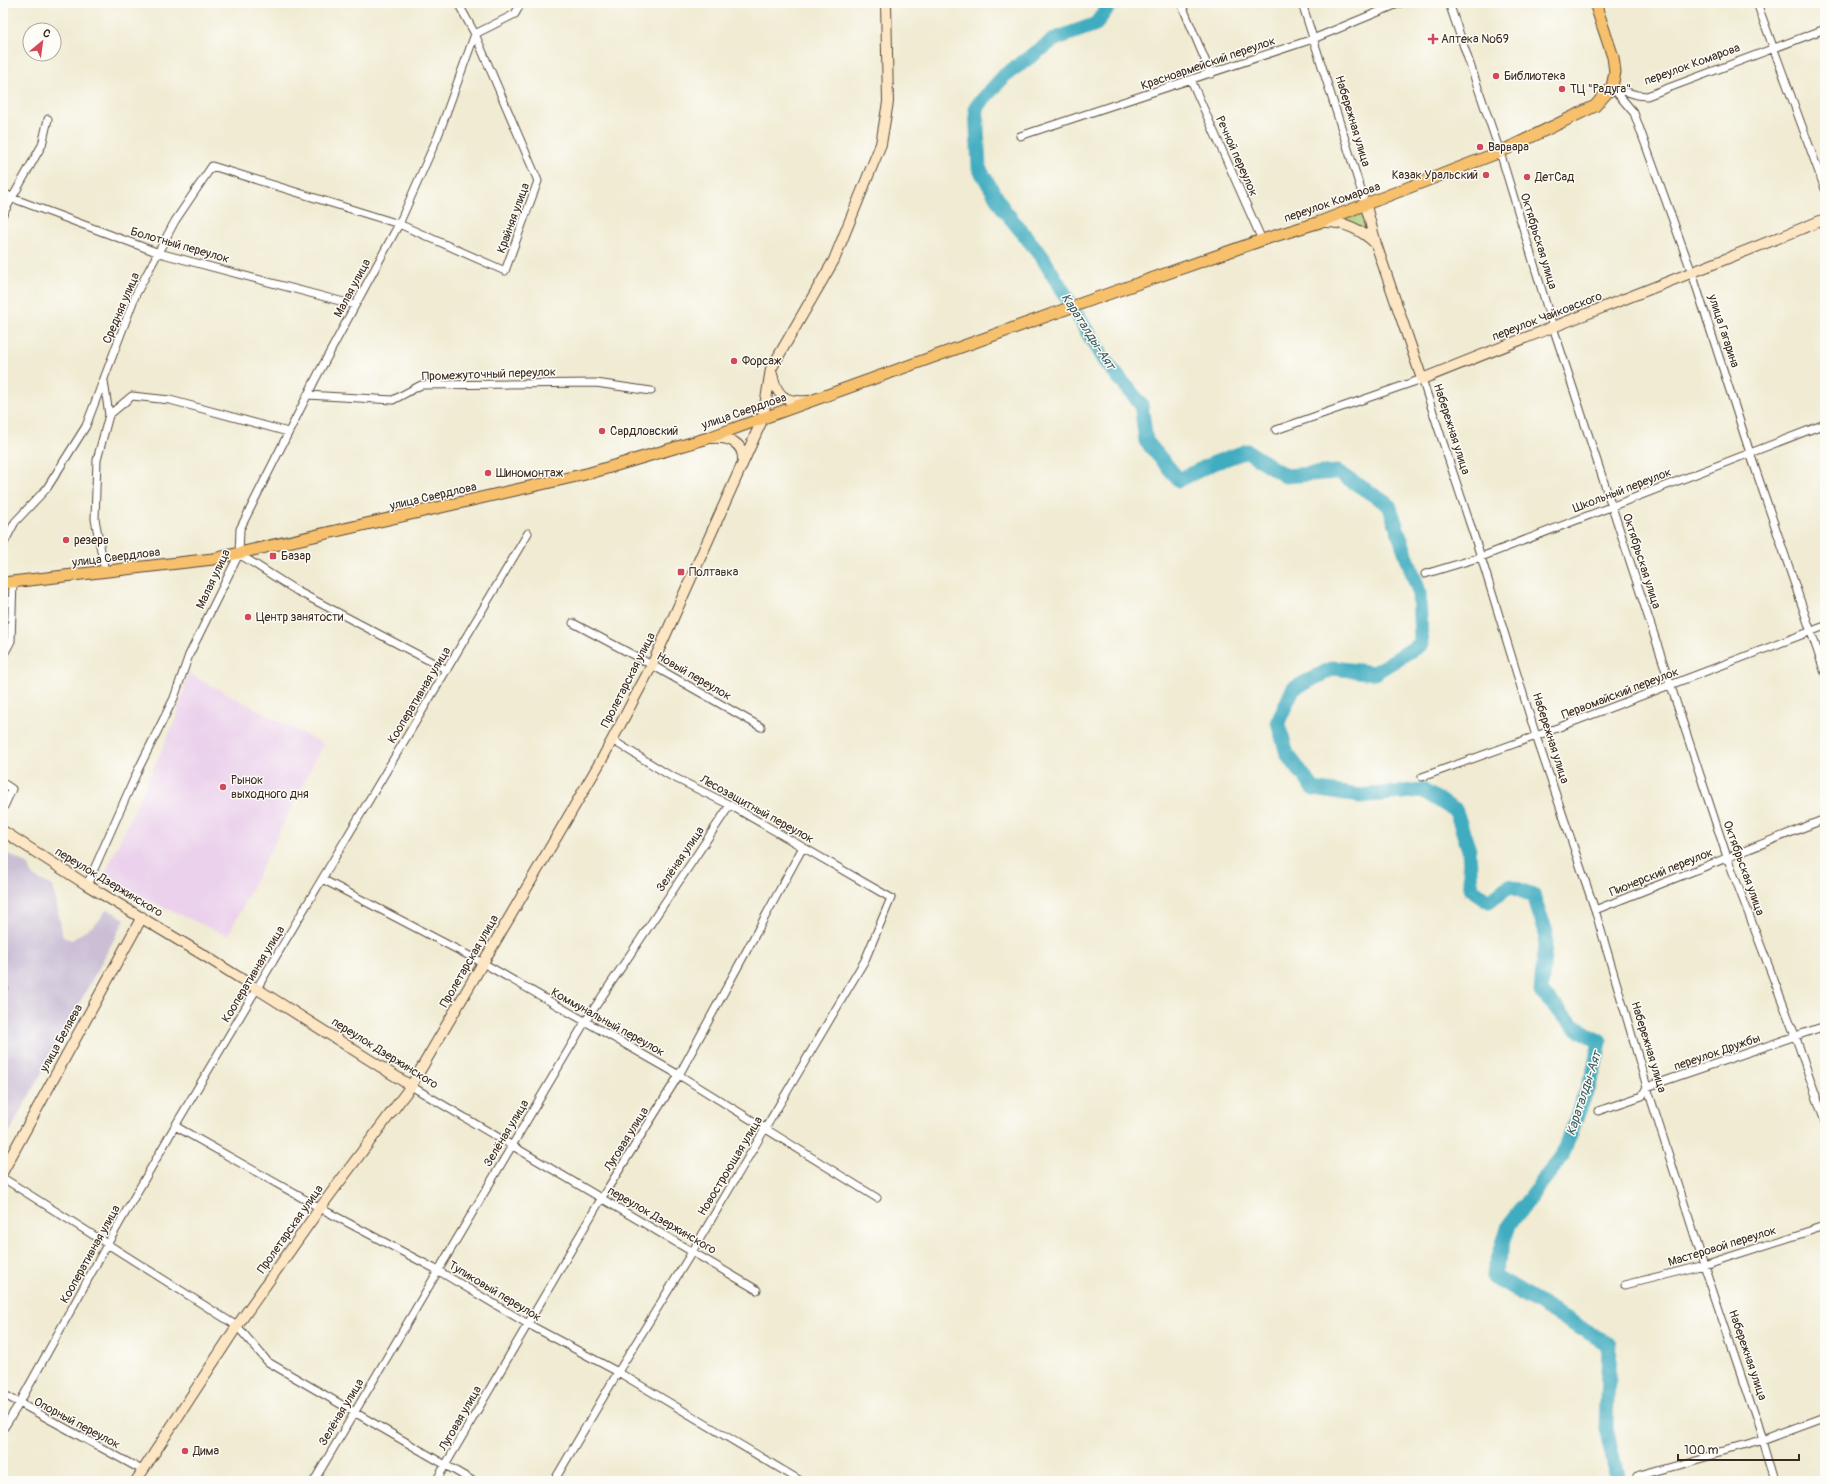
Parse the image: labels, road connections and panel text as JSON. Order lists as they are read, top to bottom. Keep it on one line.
{"streets":{"main road":["переулок Комарова","улица Свердлова"],"street":["Красноармейский переулок","Набережная улица","Речной переулок","Крайняя улица","Октябрьская улица","Болотный переулок","Малая улица","Средняя улица","переулок Чайковского","улица Гагарина","Промежуточный переулок","Школьный переулок","Новый переулок","Пролетарская улица","Первомайский переулок","Кооперативная улица","Лесозащитный переулок","Зелёная улица","Пионерский переулок","переулок Дзержинского","Коммунальный переулок","улица Беляева","переулок Дружбы","Луговая улица","Новостроющая улица","Мастеровой переулок","Тупиковый переулок","Опорный переулок"]},"crossings":[["Красноармейский переулок","Набережная улица"],["Красноармейский переулок","Речной переулок"],["переулок Комарова","Набережная улица"],["переулок Комарова","Речной переулок"],["переулок Комарова","Октябрьская улица"],["переулок Комарова","улица Гагарина"],["переулок Комарова","улица Свердлова"],["Набережная улица","переулок Чайковского"],["Набережная улица","Школьный переулок"],["Набережная улица","Первомайский переулок"],["Набережная улица","Пионерский переулок"],["Набережная улица","переулок Дружбы"],["Набережная улица","Мастеровой переулок"],["Крайняя улица","Малая улица"],["Крайняя улица","Средняя улица"],["Октябрьская улица","переулок Чайковского"],["Октябрьская улица","Школьный переулок"],["Октябрьская улица","Первомайский переулок"],["Октябрьская улица","Пионерский переулок"],["Октябрьская улица","переулок Дружбы"],["Болотный переулок","Малая улица"],["Болотный переулок","Средняя улица"],["Малая улица","Средняя улица"],["Малая улица","Промежуточный переулок"],["Малая улица","улица Свердлова"],["Малая улица","переулок Дзержинского"],["Средняя улица","улица Свердлова"],["переулок Чайковского","улица Гагарина"],["улица Гагарина","Школьный переулок"],["улица Гагарина","Первомайский переулок"],["улица Свердлова","Пролетарская улица"],["Новый переулок","Пролетарская улица"],["Пролетарская улица","Лесозащитный переулок"],["Пролетарская улица","переулок Дзержинского"],["Пролетарская улица","Коммунальный переулок"],["Пролетарская улица","Тупиковый переулок"],["Пролетарская улица","Опорный переулок"],["Кооперативная улица","переулок Дзержинского"],["Кооперативная улица","Коммунальный переулок"],["Кооперативная улица","Тупиковый переулок"],["Кооперативная улица","Опорный переулок"],["Лесозащитный переулок","Зелёная улица"],["Лесозащитный переулок","Луговая улица"],["Лесозащитный переулок","Новостроющая улица"],["Зелёная улица","переулок Дзержинского"],["Зелёная улица","Коммунальный переулок"],["Зелёная улица","Тупиковый переулок"],["переулок Дзержинского","улица Беляева"],["переулок Дзержинского","Луговая улица"],["переулок Дзержинского","Новостроющая улица"],["Коммунальный переулок","Луговая улица"],["Коммунальный переулок","Новостроющая улица"],["Луговая улица","Тупиковый переулок"],["Новостроющая улица","Тупиковый переулок"]],"water":["Караталды-Аят"],"places":{"health":["Аптека №69"],"other":["Библиотека","ТЦ \"Радуга\"","Варвара","Казак Уральский","ДетСад","Форсаж","Сврдловский","Шиномонтаж","резерв","Центр занятости","Рынок выходного дня","Дима"],"transit":["Базар","Полтавка"]},"scale_bar":"100 m","north":"top right"}
